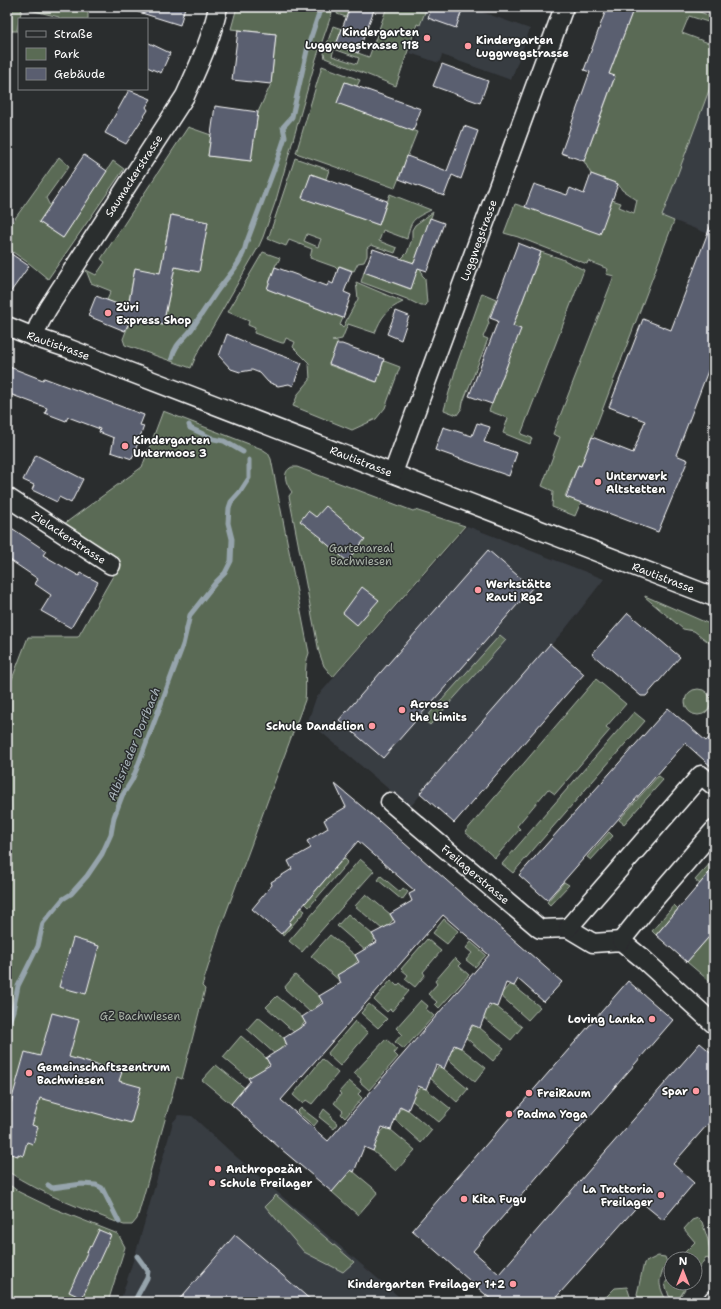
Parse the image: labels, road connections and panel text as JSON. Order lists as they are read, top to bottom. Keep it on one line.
{"streets":{"street":["Saumackerstrasse","Luggwegstrasse","Rautistrasse","Zielackerstrasse","Freilagerstrasse"]},"crossings":[["Saumackerstrasse","Rautistrasse"],["Luggwegstrasse","Rautistrasse"]],"water":["Albisrieder Dorfbach"],"parks":["Gartenareal Bachwiesen","GZ Bachwiesen"],"places":["Kindergarten Luggwegstrasse 118","Kindergarten Luggwegstrasse","Züri Express Shop","Kindergarten Untermoos 3","Unterwerk Altstetten","Werkstätte Rauti RgZ","Across the Limits","Schule Dandelion","Loving Lanka","Gemeinschaftszentrum Bachwiesen","Spar","FreiRaum","Padma Yoga","Anthropozän","Schule Freilager","La Trattoria Freilager","Kita Fugu","Kindergarten Freilager 1+2"],"legend":["Straße","Park","Gebäude"],"north":"top"}
